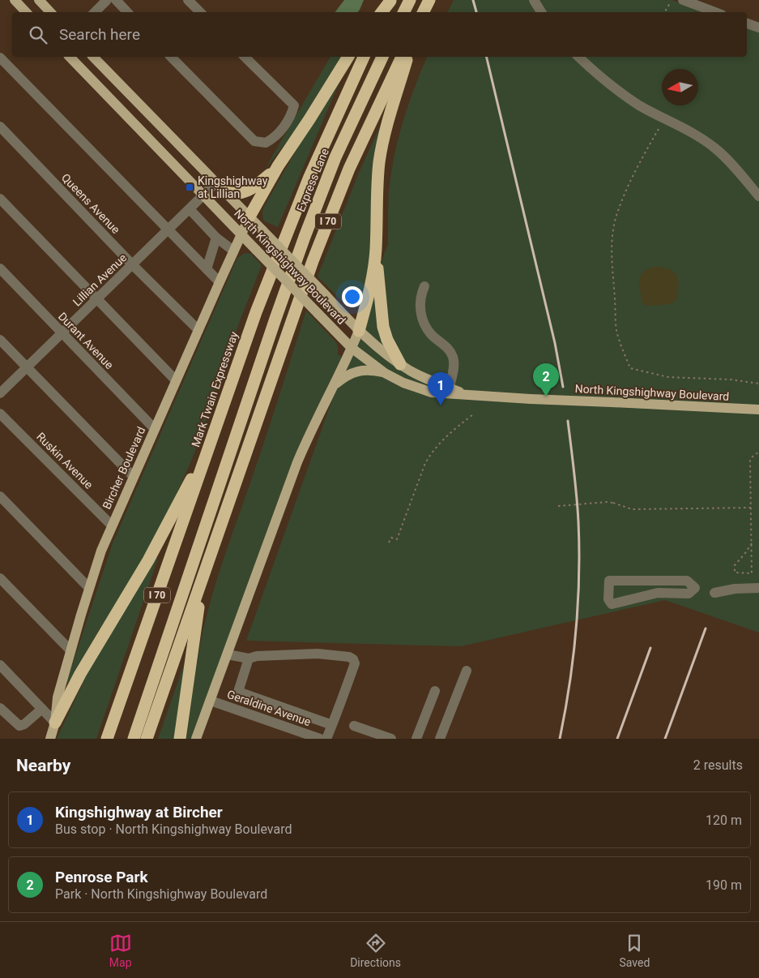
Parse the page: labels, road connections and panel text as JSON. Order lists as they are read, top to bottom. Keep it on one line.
{"streets":{"highway":["Express Lane","I 70","Mark Twain Expressway"],"main road":["North Kingshighway Boulevard","Bircher Boulevard"],"street":["Queens Avenue","Lillian Avenue","Durant Avenue","Ruskin Avenue","Geraldine Avenue"]},"crossings":[["Queens Avenue","Lillian Avenue"],["Queens Avenue","Bircher Boulevard"],["North Kingshighway Boulevard","Lillian Avenue"],["North Kingshighway Boulevard","Bircher Boulevard"],["Lillian Avenue","Durant Avenue"],["Durant Avenue","Bircher Boulevard"],["Ruskin Avenue","Bircher Boulevard"]],"places":{"transit":["Kingshighway at Lillian"]},"north":"left","page":{"search":"Search here","pins":["2","1"],"heading":["Nearby","2 results"],"list":[{"mark":"1","name":"Kingshighway at Bircher","note":"Bus stop · North Kingshighway Boulevard","value":"120 m"},{"mark":"2","name":"Penrose Park","note":"Park · North Kingshighway Boulevard","value":"190 m"}],"nav":["Map","Directions","Saved"]}}
